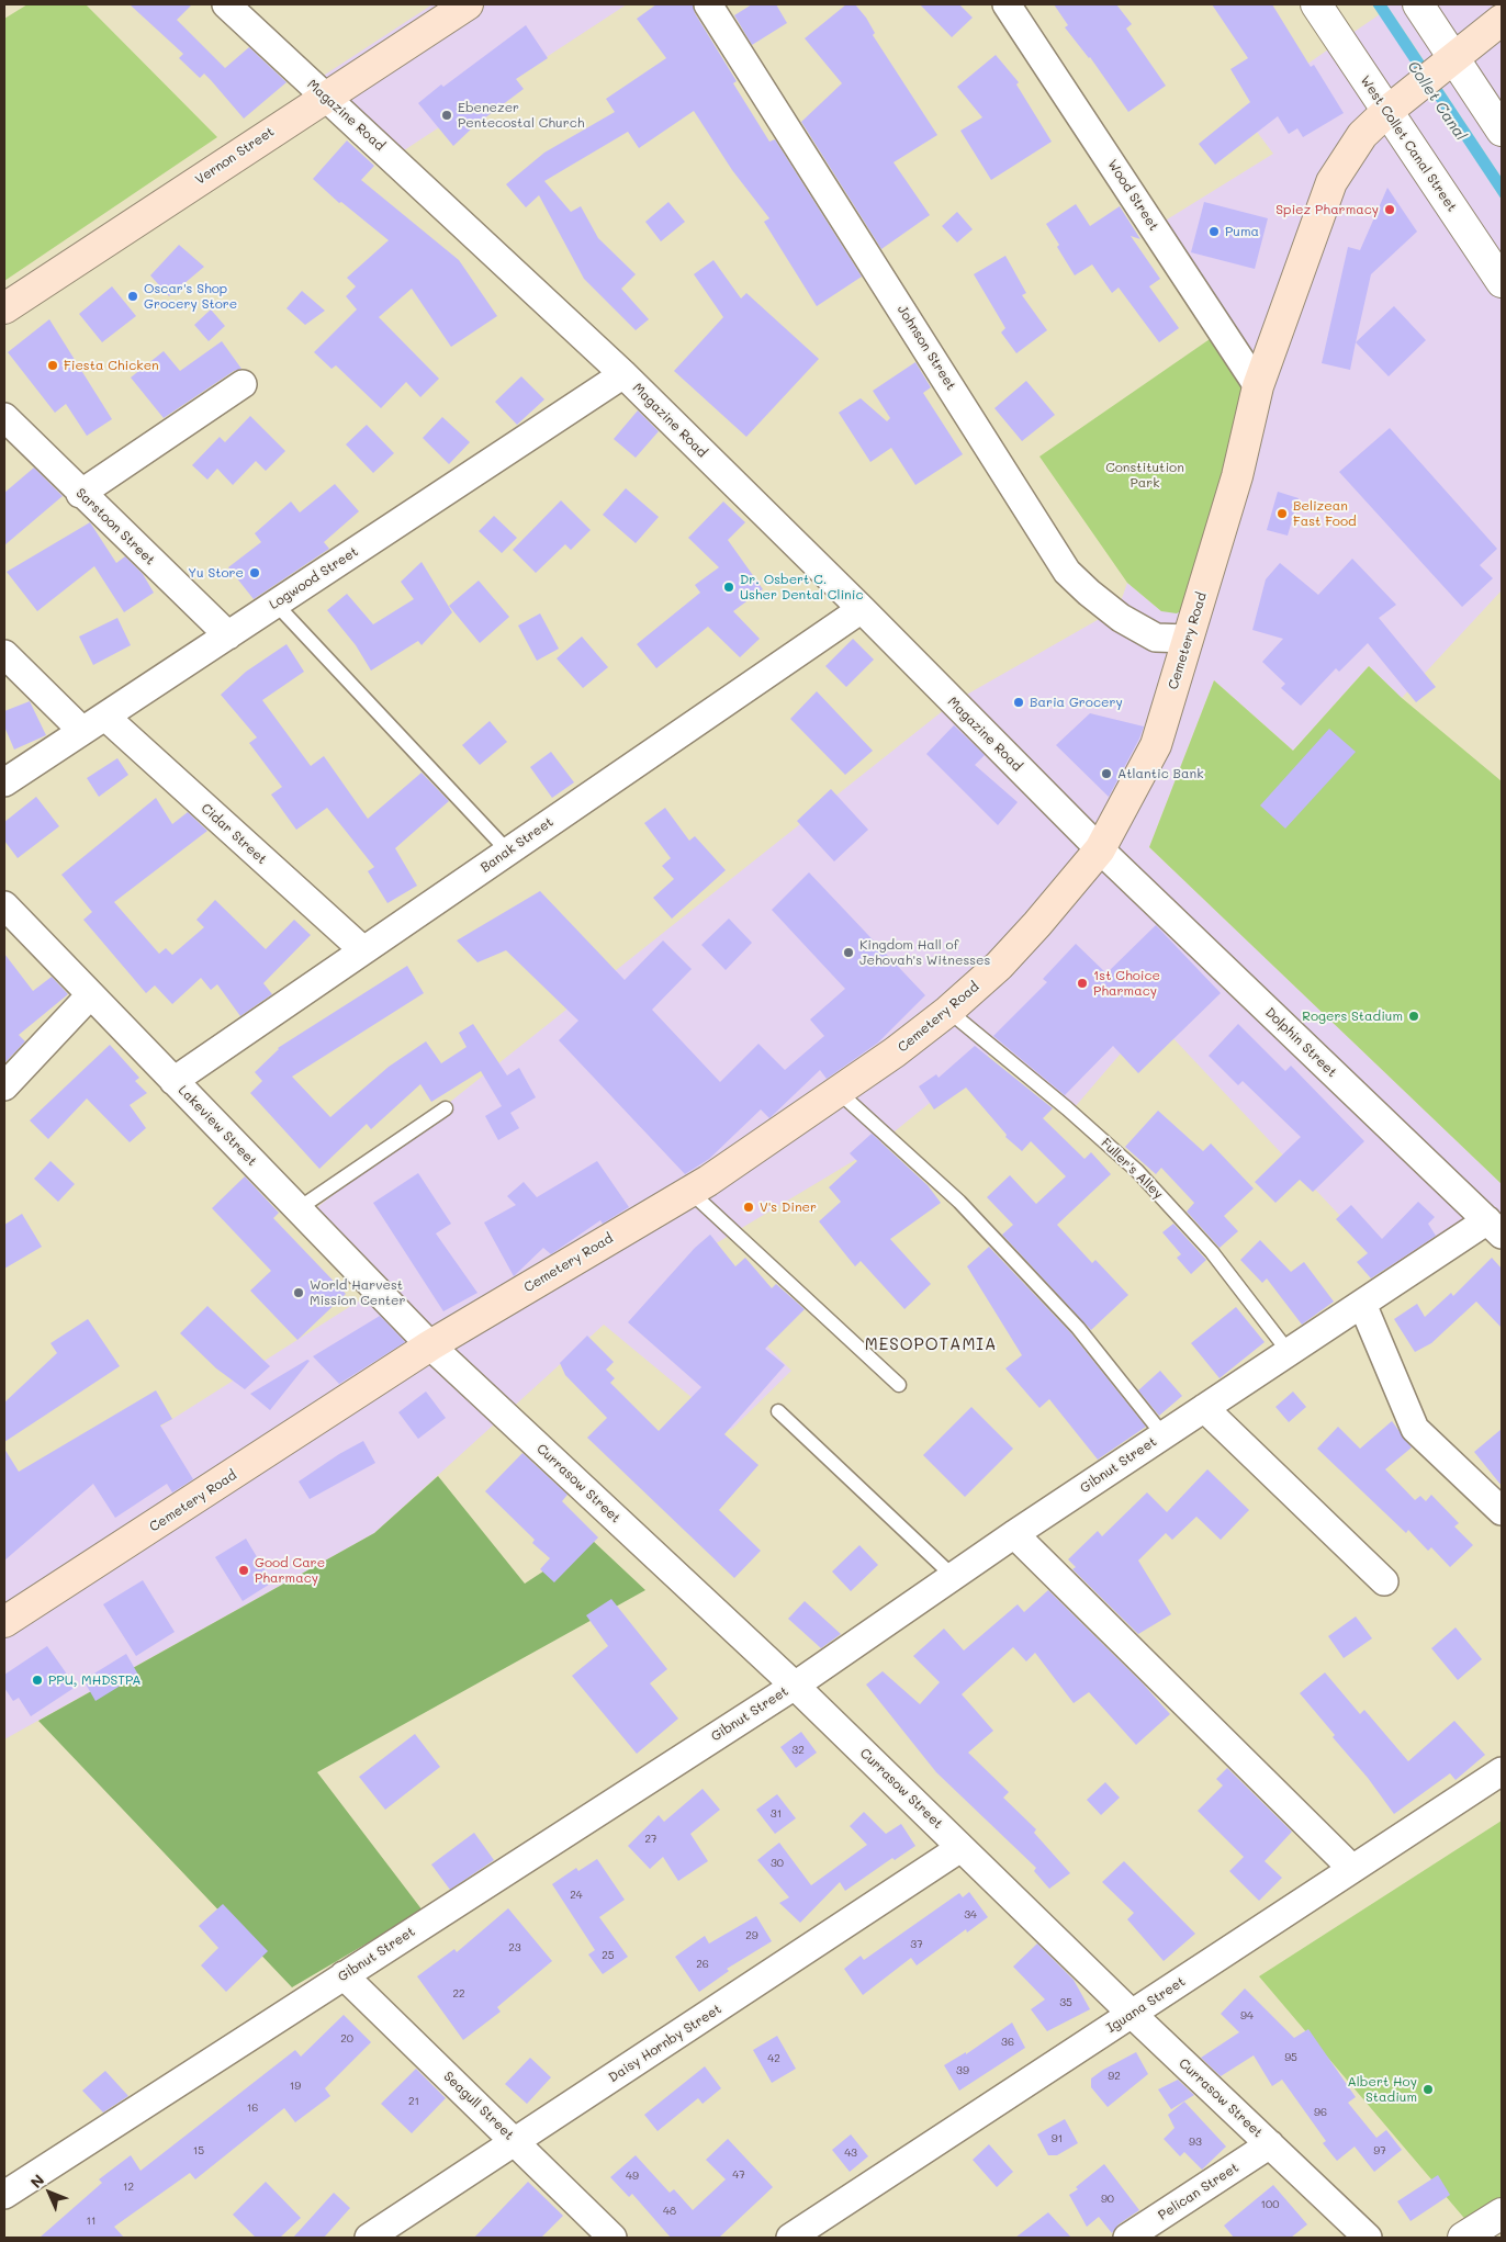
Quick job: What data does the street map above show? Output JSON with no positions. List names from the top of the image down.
{
  "streets": {
    "main road": ["Vernon Street", "Cemetery Road"],
    "street": [
      "Magazine Road",
      "West Collet Canal Street",
      "Wood Street",
      "Johnson Street",
      "Sarstoon Street",
      "Logwood Street",
      "Cidar Street",
      "Banak Street",
      "Dolphin Street",
      "Lakeview Street",
      "Gibnut Street",
      "Currasow Street",
      "Iguana Street",
      "Daisy Hornby Street",
      "Seagull Street",
      "Pelican Street"
    ],
    "lane": ["Fuller's Alley"]
  },
  "crossings": [
    ["Magazine Road", "Vernon Street"],
    ["Magazine Road", "Logwood Street"],
    ["Magazine Road", "Cemetery Road"],
    ["Magazine Road", "Banak Street"],
    ["Magazine Road", "Dolphin Street"],
    ["West Collet Canal Street", "Cemetery Road"],
    ["Wood Street", "Cemetery Road"],
    ["Johnson Street", "Cemetery Road"],
    ["Sarstoon Street", "Logwood Street"],
    ["Logwood Street", "Cidar Street"],
    ["Cemetery Road", "Dolphin Street"],
    ["Cemetery Road", "Lakeview Street"],
    ["Cemetery Road", "Fuller's Alley"],
    ["Cemetery Road", "Currasow Street"],
    ["Cidar Street", "Banak Street"],
    ["Banak Street", "Lakeview Street"],
    ["Dolphin Street", "Gibnut Street"],
    ["Lakeview Street", "Currasow Street"],
    ["Fuller's Alley", "Gibnut Street"],
    ["Gibnut Street", "Currasow Street"],
    ["Gibnut Street", "Seagull Street"],
    ["Currasow Street", "Iguana Street"],
    ["Currasow Street", "Daisy Hornby Street"],
    ["Currasow Street", "Pelican Street"],
    ["Daisy Hornby Street", "Seagull Street"]
  ],
  "districts": ["MESOPOTAMIA"],
  "water": ["Collet Canal"],
  "parks": ["Constitution Park"],
  "places": [
    "Ebenezer Pentecostal Church",
    "Spiez Pharmacy",
    "Puma",
    "Oscar's Shop Grocery Store",
    "Fiesta Chicken",
    "Belizean Fast Food",
    "Yu Store",
    "Dr. Osbert C. Usher Dental Clinic",
    "Baria Grocery",
    "Atlantic Bank",
    "Kingdom Hall of Jehovah's Witnesses",
    "1st Choice Pharmacy",
    "Rogers Stadium",
    "V's Diner",
    "World Harvest Mission Center",
    "Good Care Pharmacy",
    "PPU, MHDSTPA",
    "Albert Hoy Stadium"
  ],
  "house_numbers": [
    "32",
    "31",
    "27",
    "30",
    "24",
    "34",
    "29",
    "37",
    "23",
    "25",
    "26",
    "22",
    "35",
    "94",
    "20",
    "36",
    "95",
    "42",
    "39",
    "92",
    "19",
    "21",
    "16",
    "96",
    "91",
    "93",
    "15",
    "97",
    "43",
    "47",
    "49",
    "12",
    "90",
    "100",
    "48",
    "11"
  ],
  "north": "top left"
}
